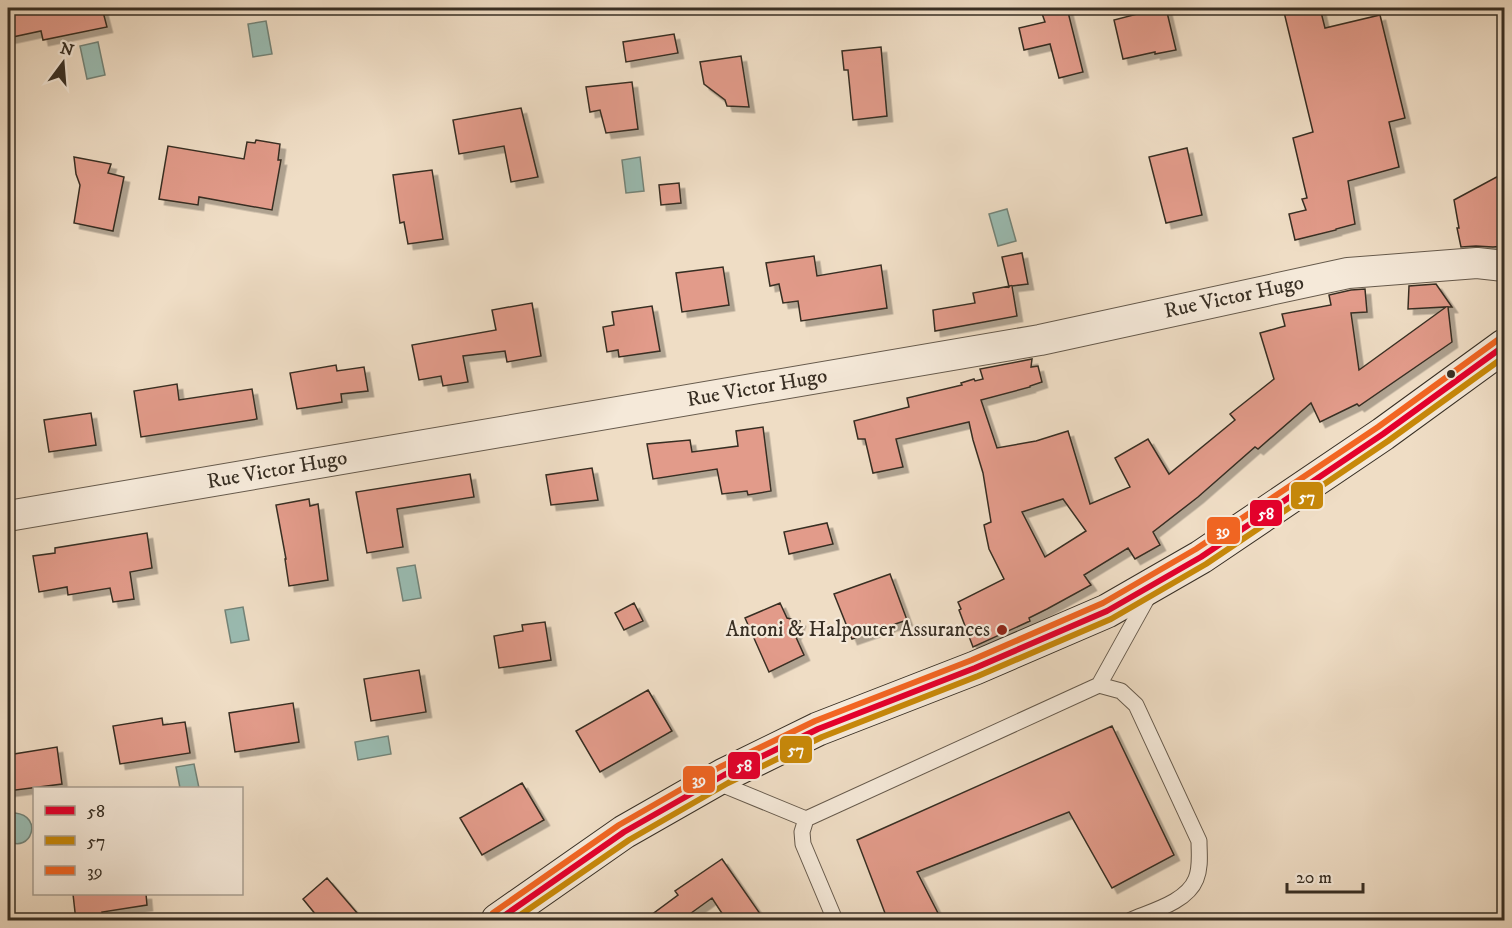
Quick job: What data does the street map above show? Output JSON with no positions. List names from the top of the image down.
{
  "streets": {
    "street": ["Rue Victor Hugo"]
  },
  "places": ["Antoni & Halpouter Assurances"],
  "lines": ["transit line 39", "transit line 58", "transit line 57"],
  "legend": ["58", "57", "39"],
  "scale_bar": "20 m",
  "north": "top"
}
